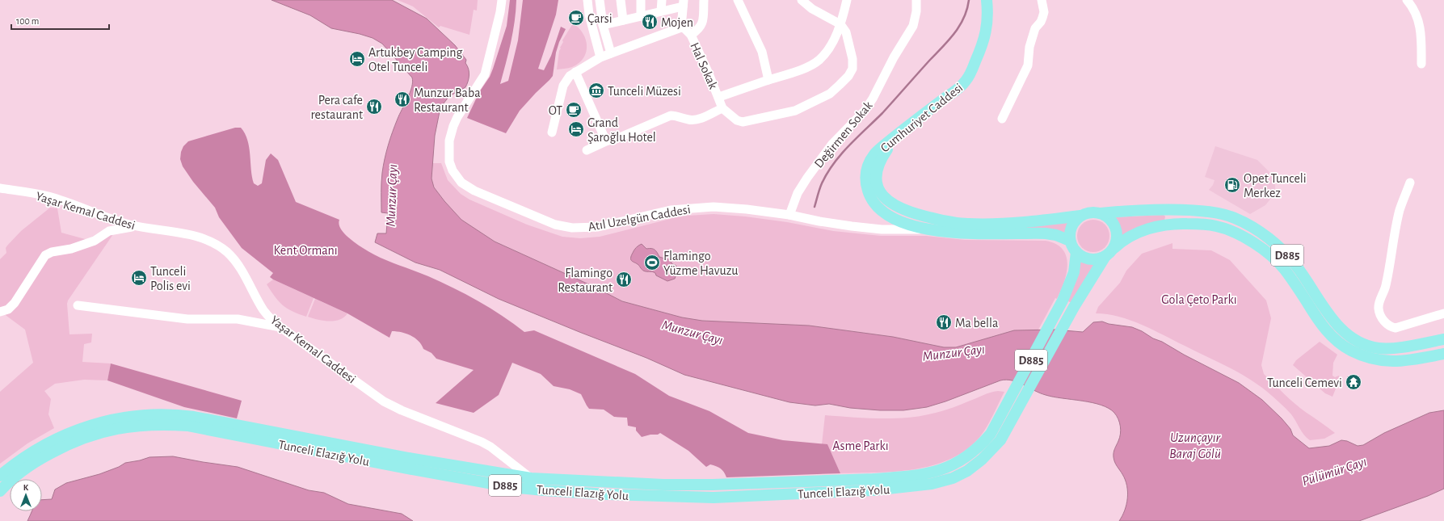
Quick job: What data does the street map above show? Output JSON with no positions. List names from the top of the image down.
{
  "streets": {
    "main road": ["Cumhuriyet Caddesi", "D885", "Tunceli Elazığ Yolu"],
    "street": [
      "Hal Sokak",
      "Değirmen Sokak",
      "Yaşar Kemal Caddesi",
      "Atıl Uzelgün Caddesi"
    ]
  },
  "crossings": [
    ["Cumhuriyet Caddesi", "Atıl Uzelgün Caddesi"],
    ["Cumhuriyet Caddesi", "D885"],
    ["Değirmen Sokak", "Atıl Uzelgün Caddesi"],
    ["Yaşar Kemal Caddesi", "Tunceli Elazığ Yolu"],
    ["D885", "Tunceli Elazığ Yolu"]
  ],
  "water": ["Munzur Çayı", "Uzunçayır Baraj Gölü", "Pülümür Çayı"],
  "parks": ["Kent Ormanı", "Gola Çeto Parkı", "Asme Parkı"],
  "places": {
    "cafe": ["Çarsi", "OT"],
    "restaurant": [
      "Mojen",
      "Munzur Baba Restaurant",
      "Pera cafe restaurant",
      "Flamingo Restaurant",
      "Ma bella"
    ],
    "hotel": ["Artukbey Camping Otel Tunceli", "Grand Şaroğlu Hotel", "Tunceli Polis evi"],
    "museum": ["Tunceli Müzesi"],
    "fuel station": ["Opet Tunceli Merkez"],
    "sports": ["Flamingo Yüzme Havuzu"],
    "temple": ["Tunceli Cemevi"]
  },
  "scale_bar": "100 m",
  "north": "top"
}
